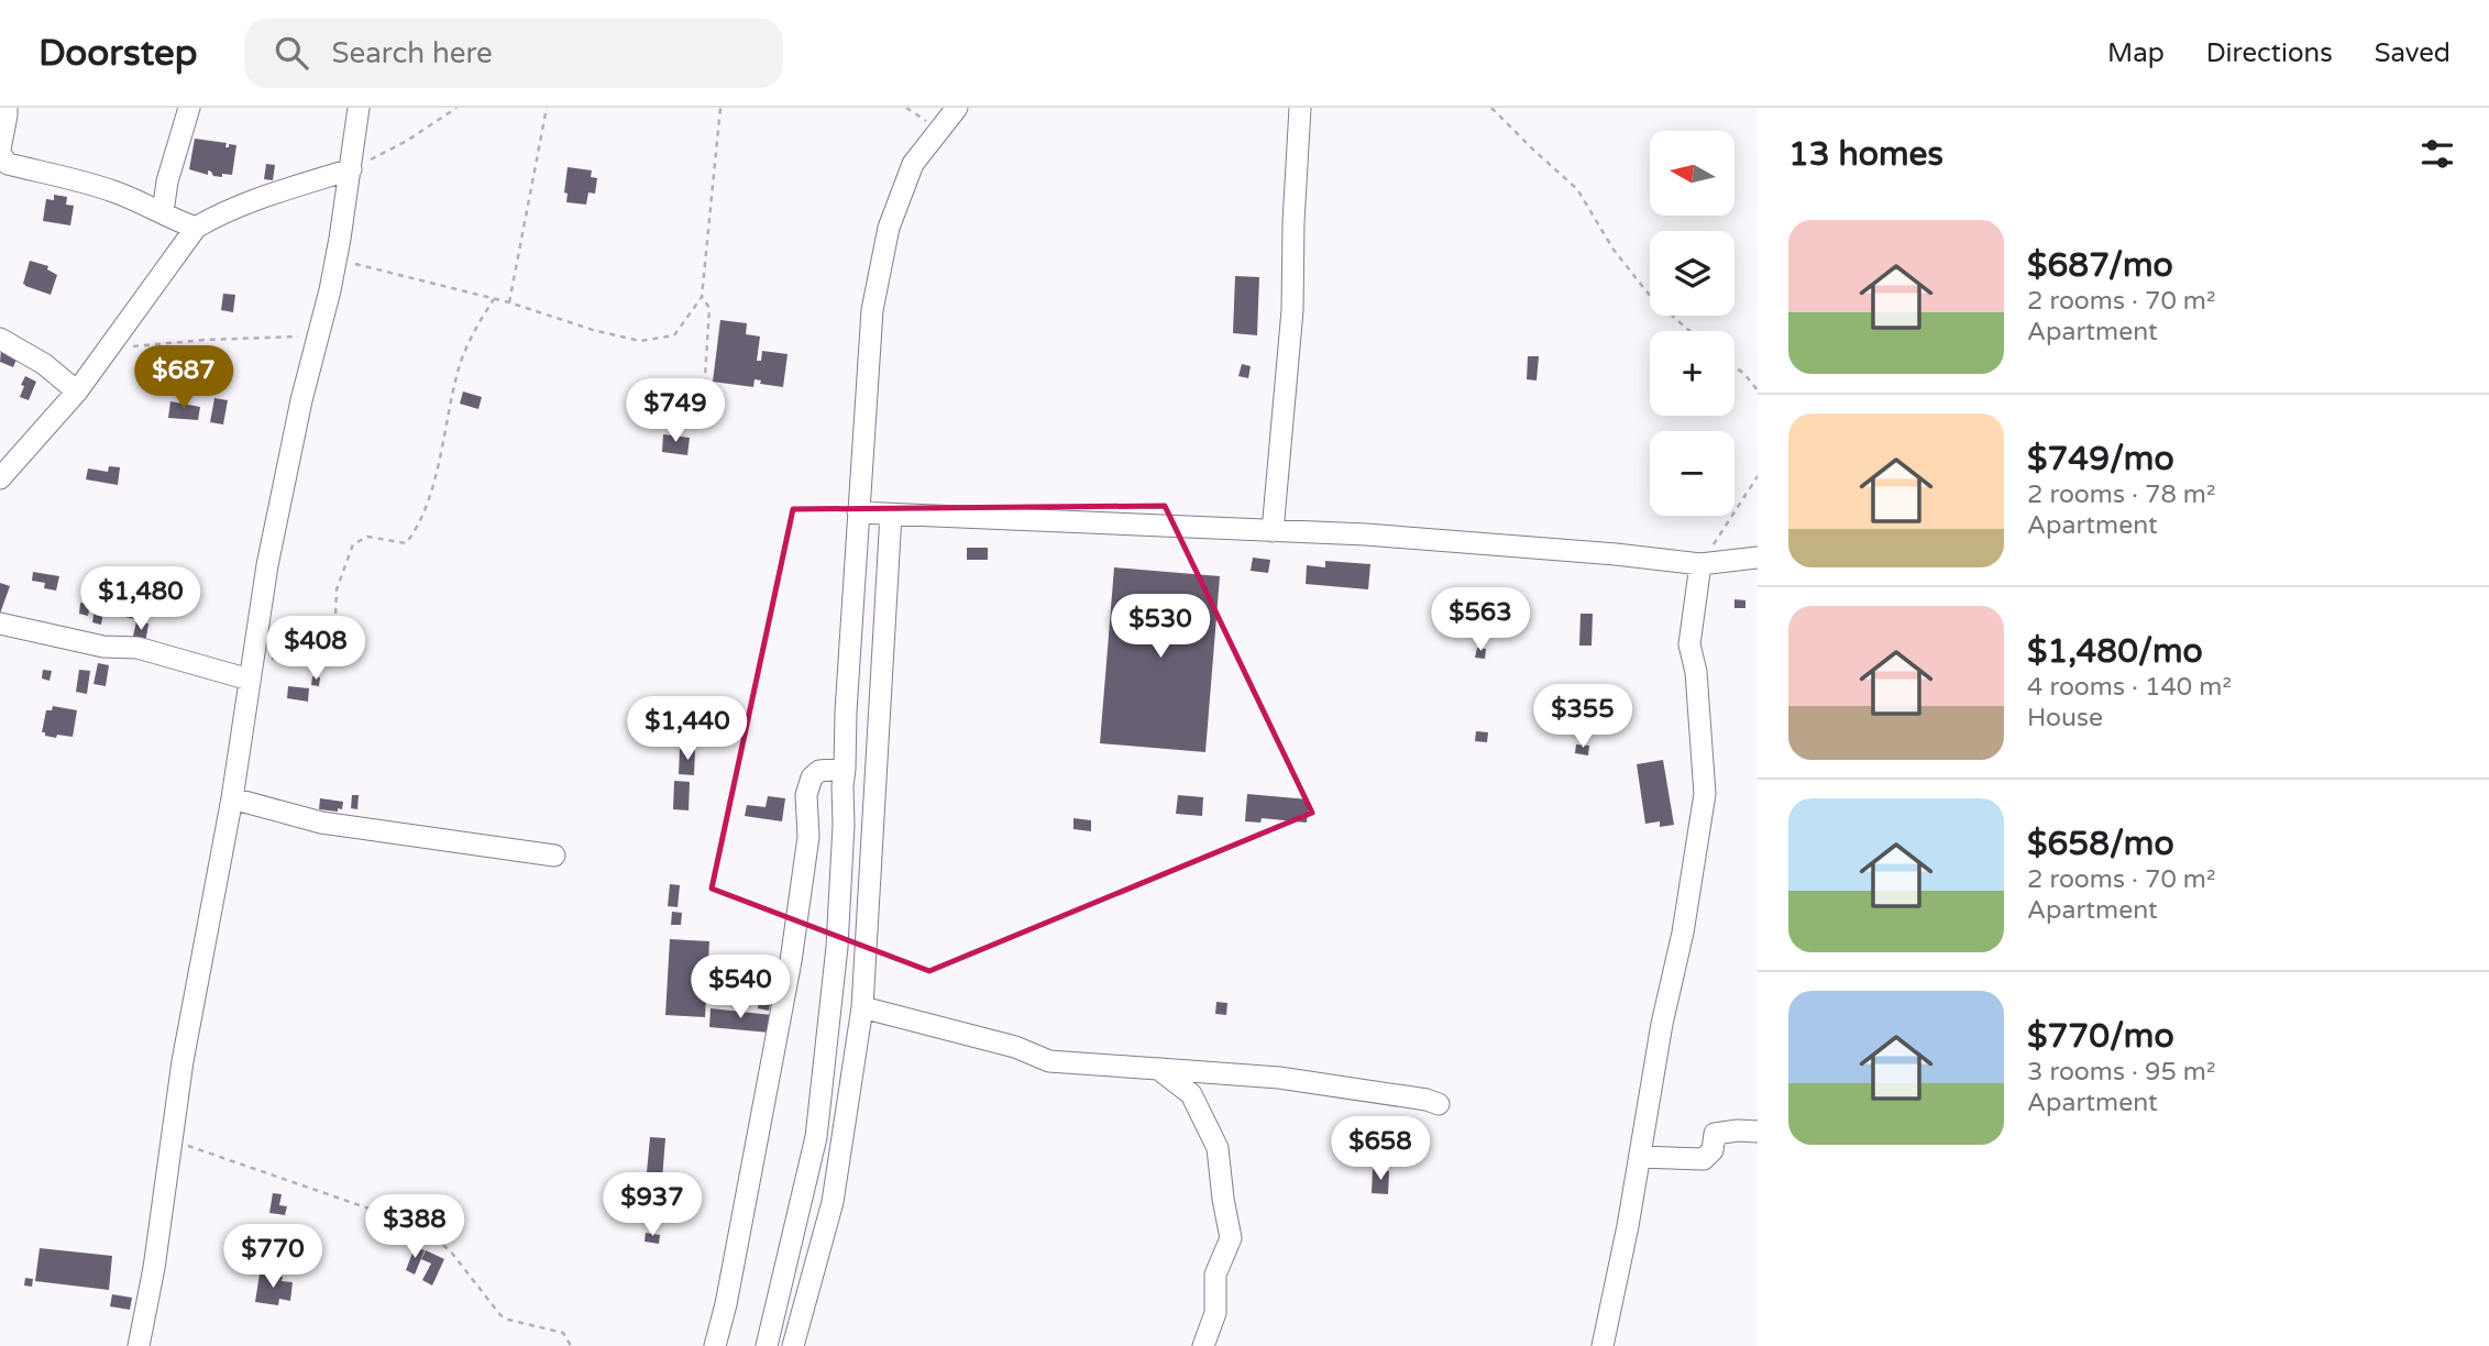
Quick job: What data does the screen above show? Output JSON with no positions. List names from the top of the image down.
{
  "north": "left",
  "page": {
    "header": "Doorstep",
    "search": "Search here",
    "nav": ["Map", "Directions", "Saved"],
    "heading": "13 homes",
    "map_buttons": ["+", "−"],
    "list": [
      {
        "name": "$687/mo",
        "note": "2 rooms · 70 m² · Apartment"
      },
      {
        "name": "$749/mo",
        "note": "2 rooms · 78 m² · Apartment"
      },
      {
        "name": "$1,480/mo",
        "note": "4 rooms · 140 m² · House"
      },
      {
        "name": "$658/mo",
        "note": "2 rooms · 70 m² · Apartment"
      },
      {
        "name": "$770/mo",
        "note": "3 rooms · 95 m² · Apartment"
      }
    ],
    "price": [
      "$687",
      "$749",
      "$1,480",
      "$563",
      "$530",
      "$408",
      "$355",
      "$1,440",
      "$540",
      "$658",
      "$937",
      "$388",
      "$770"
    ]
  }
}
